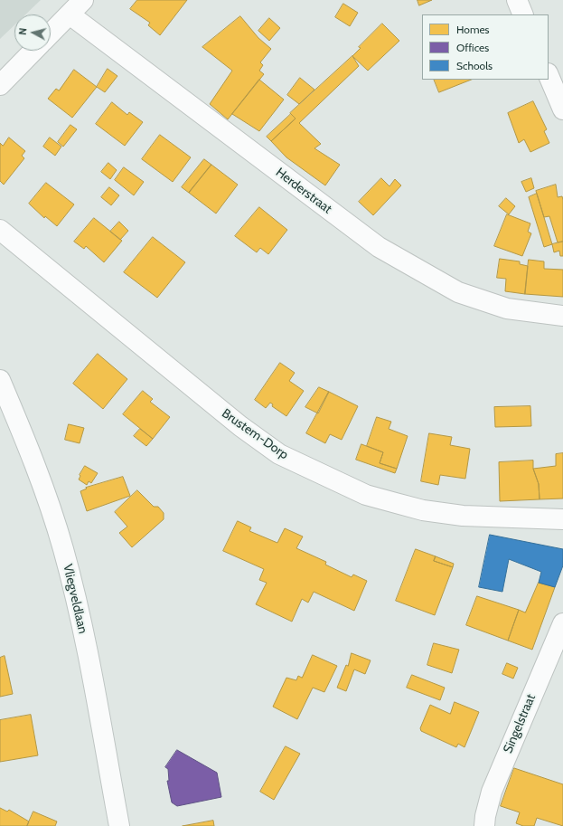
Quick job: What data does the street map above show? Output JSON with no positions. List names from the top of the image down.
{
  "streets": {
    "street": [
      "Herderstraat",
      "Brustem-Dorp",
      "Vliegveldlaan",
      "Singelstraat"
    ]
  },
  "legend": ["Homes", "Offices", "Schools"],
  "north": "left"
}
